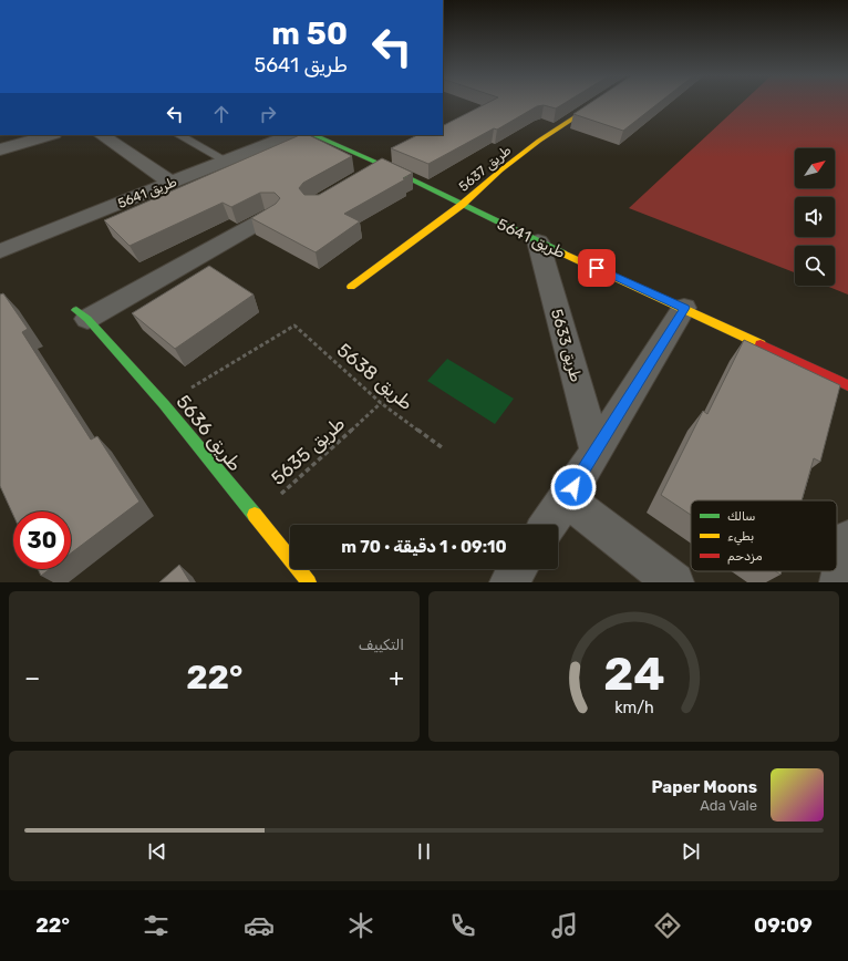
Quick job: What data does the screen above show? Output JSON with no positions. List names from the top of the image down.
{
  "streets": {
    "street": [
      "طريق 5637",
      "طريق 5641",
      "طريق 5633",
      "طريق 5636"
    ],
    "path": ["طريق 5638", "طريق 5635"]
  },
  "crossings": [
    ["طريق 5637", "طريق 5641"],
    ["طريق 5641", "طريق 5633"],
    ["طريق 5638", "طريق 5636"],
    ["طريق 5638", "طريق 5635"],
    ["طريق 5636", "طريق 5635"]
  ],
  "legend": ["سالك", "بطيء", "مزدحم"],
  "north": "top right",
  "page": {
    "turn": ["50 m", "طريق 5641"],
    "limit": "30",
    "trip": "09:10 · 1 دقيقة · 70 m",
    "tile": "التكييف",
    "heat": ["−", "22°", "+"],
    "song": ["Paper Moons", "Ada Vale"],
    "tabs": ["09:09", "22°"],
    "gauge": ["24", "km/h"]
  }
}
